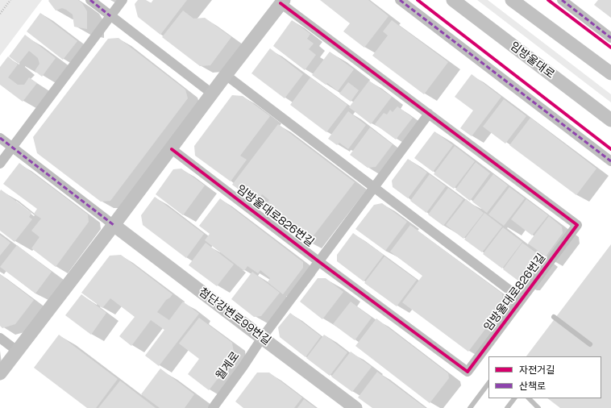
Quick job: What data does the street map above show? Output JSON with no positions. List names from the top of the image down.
{
  "streets": {
    "street": [
      "임방울대로",
      "임방울대로826번길",
      "첨단강변로99번길",
      "월계로"
    ]
  },
  "crossings": [
    ["임방울대로826번길", "첨단강변로99번길"],
    ["임방울대로826번길", "월계로"],
    ["첨단강변로99번길", "월계로"]
  ],
  "legend": ["자전거길", "산책로"]
}
